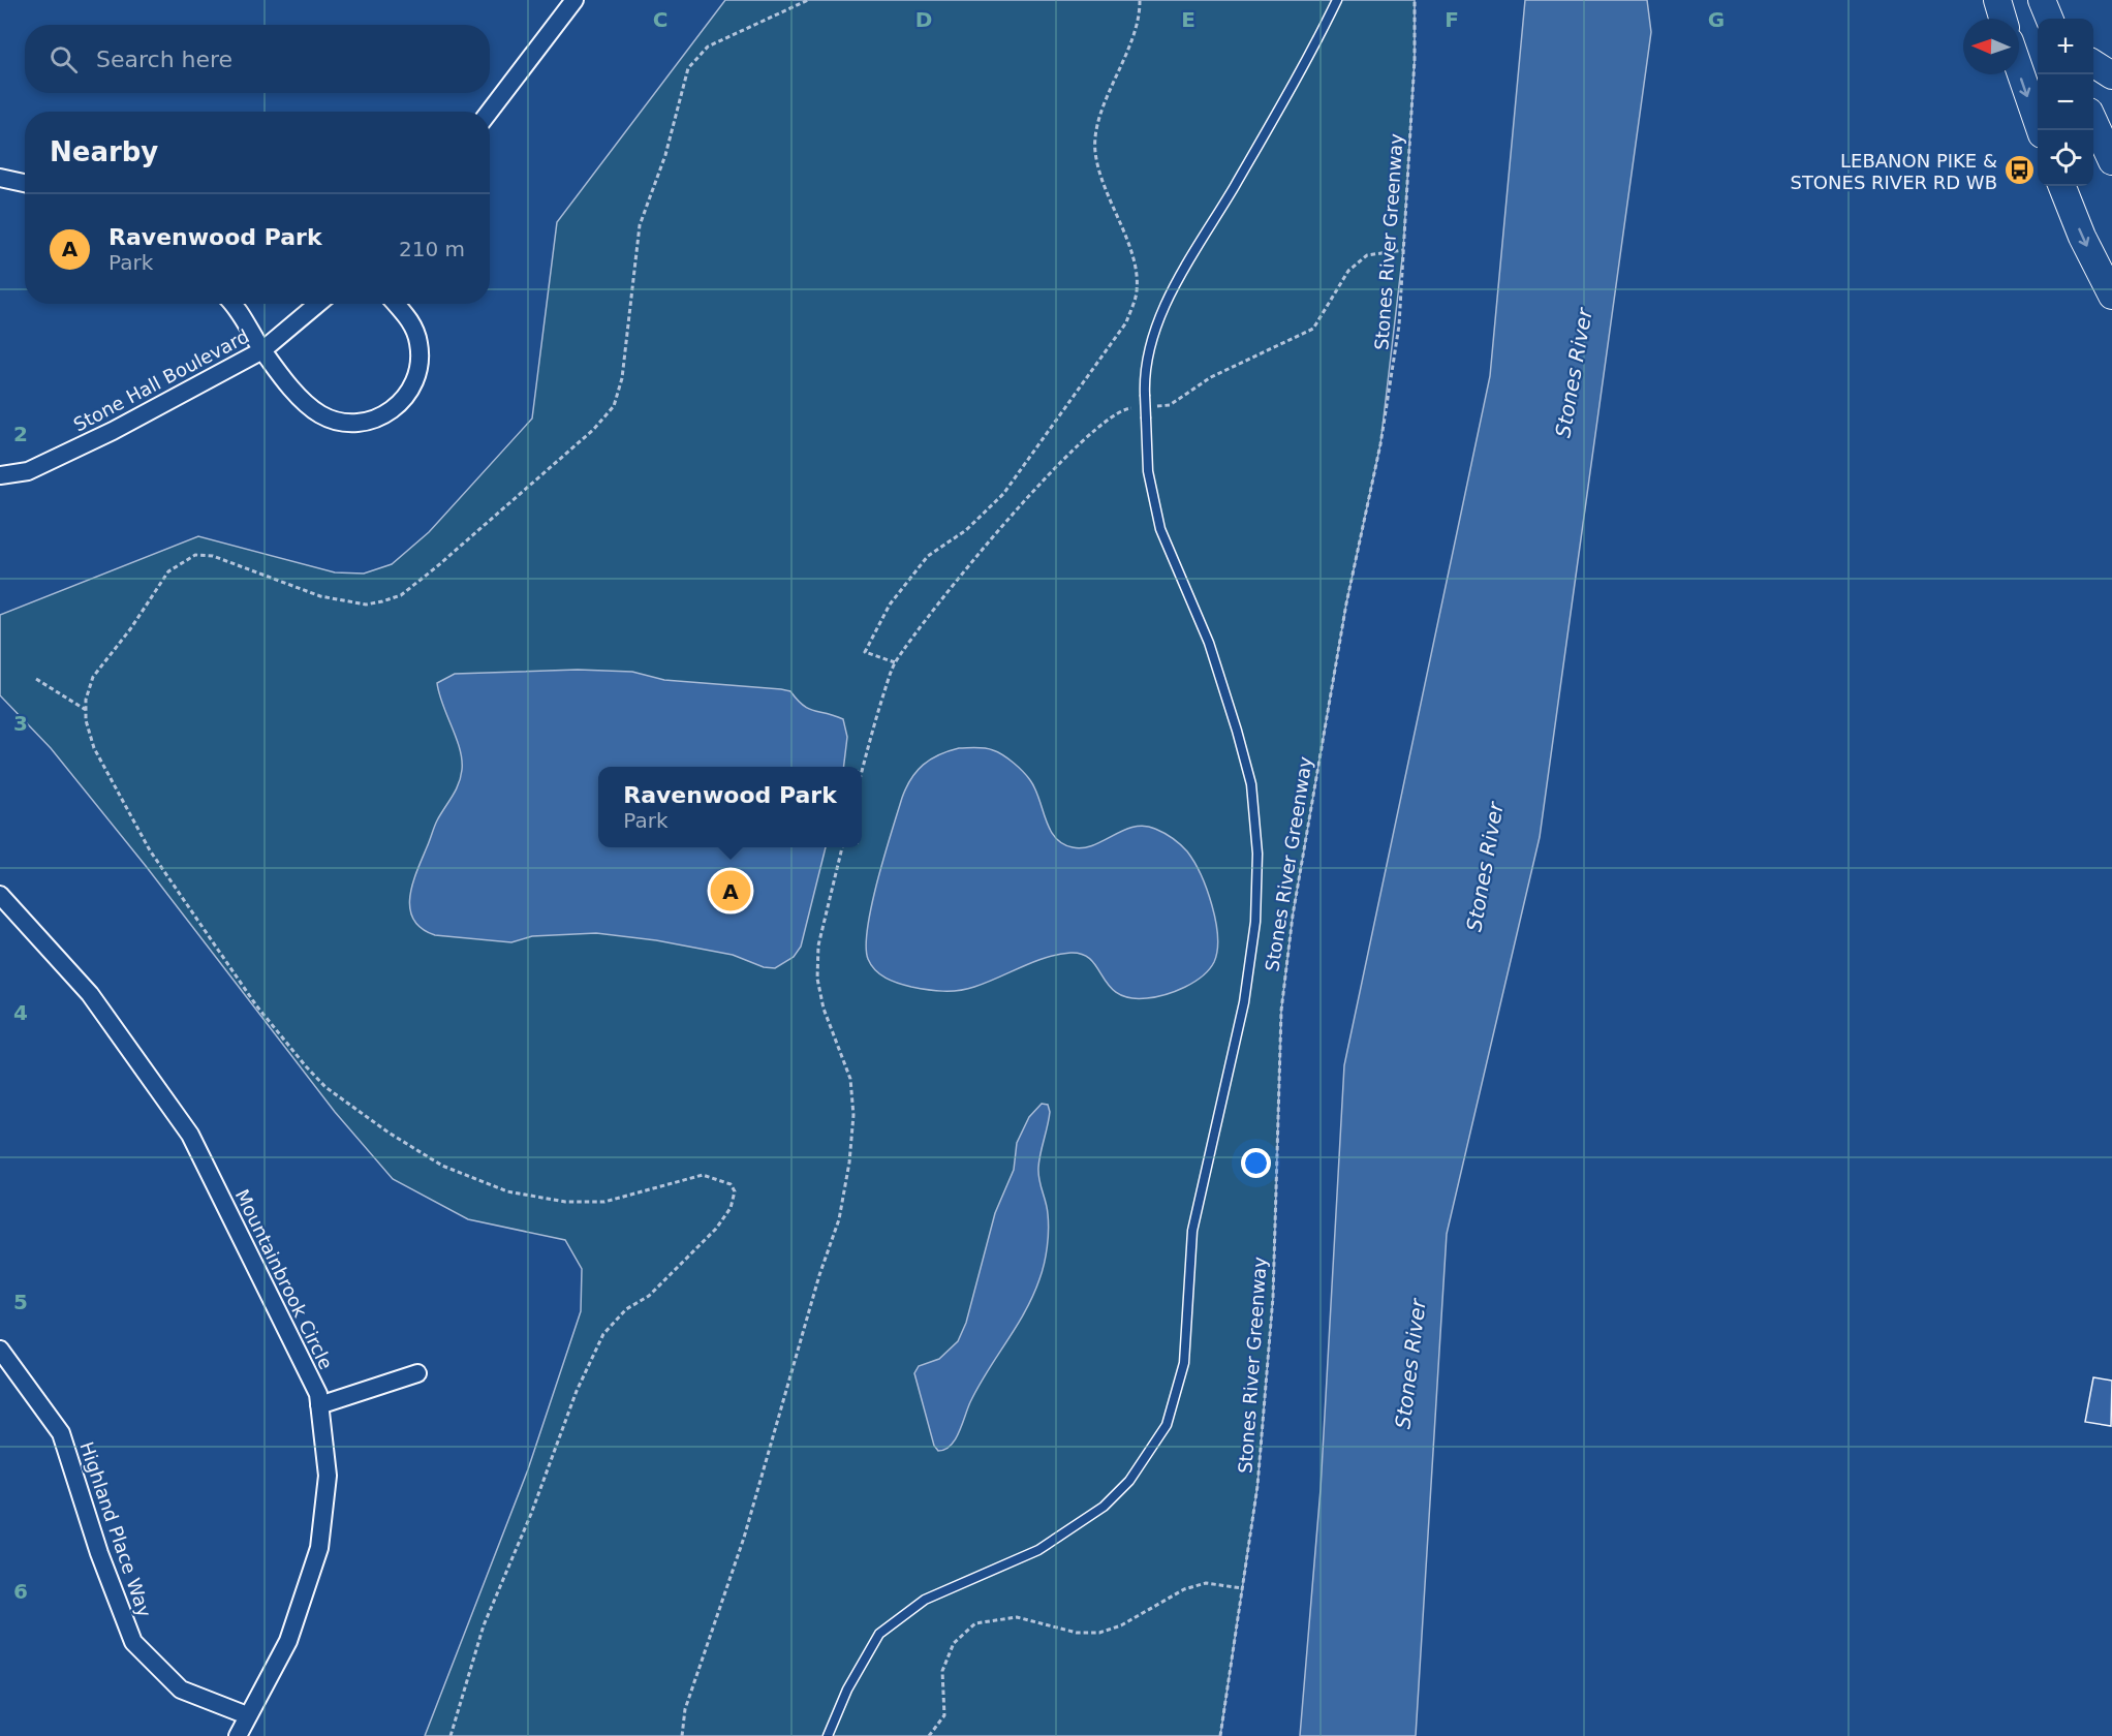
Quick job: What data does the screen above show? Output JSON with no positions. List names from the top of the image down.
{
  "streets": {
    "street": ["Stone Hall Boulevard", "Mountainbrook Circle", "Highland Place Way"],
    "path": ["Stones River Greenway"]
  },
  "crossings": [
    ["Mountainbrook Circle", "Highland Place Way"]
  ],
  "water": ["Stones River"],
  "places": {
    "bus stop": ["LEBANON PIKE & STONES RIVER RD WB"]
  },
  "north": "left",
  "page": {
    "map_buttons": ["+", "−"],
    "search": "Search here",
    "heading": "Nearby",
    "list": [
      {
        "mark": "A",
        "name": "Ravenwood Park",
        "note": "Park",
        "value": "210 m"
      }
    ],
    "popup": ["Ravenwood Park", "Park"],
    "pins": "A"
  },
  "grid": {
    "columns": [
      "C",
      "D",
      "E",
      "F",
      "G"
    ],
    "rows": [
      "2",
      "3",
      "4",
      "5",
      "6"
    ]
  }
}
